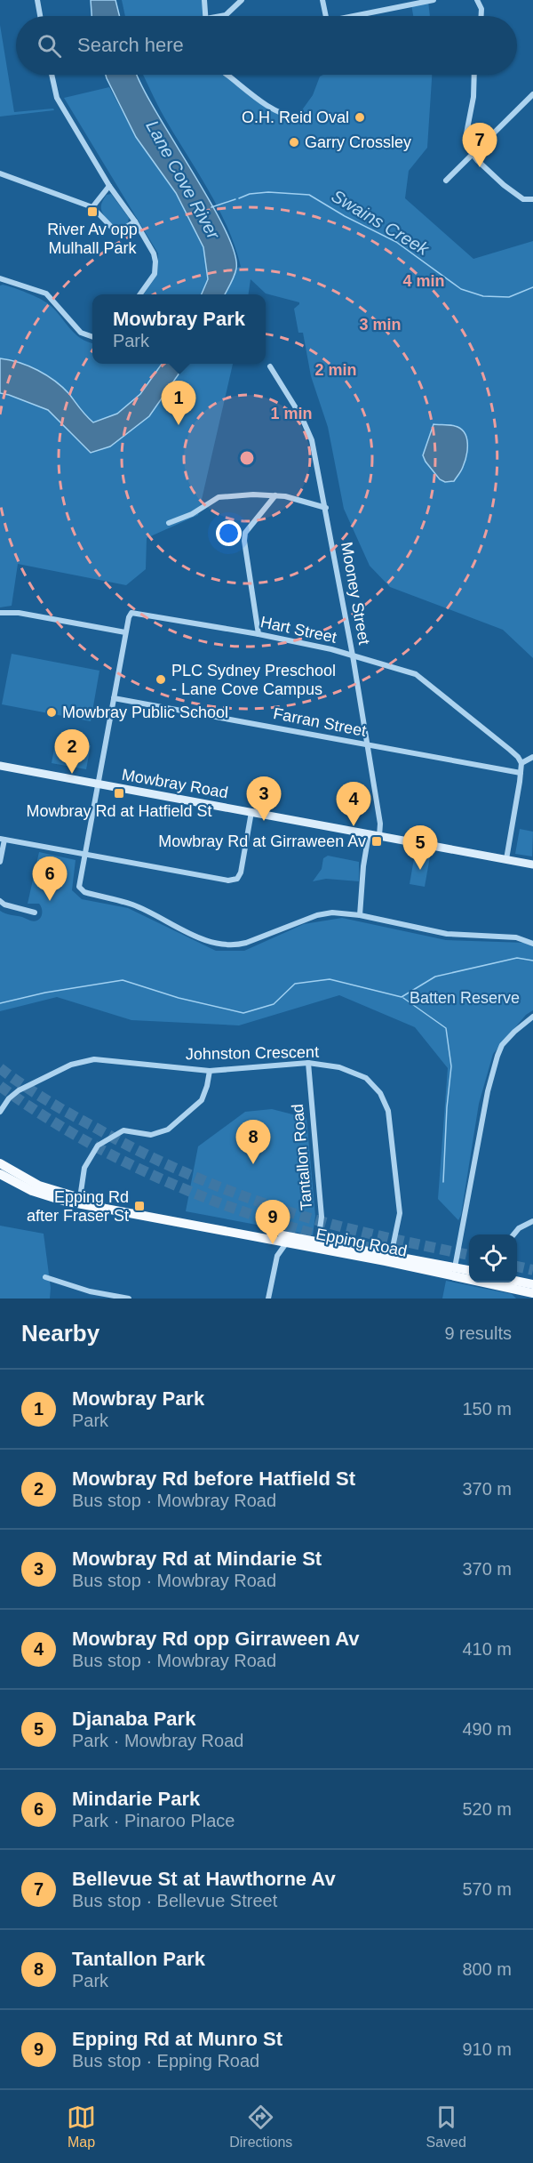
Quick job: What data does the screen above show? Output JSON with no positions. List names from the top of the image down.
{
  "streets": {
    "main road": ["Mowbray Road", "Epping Road"],
    "street": [
      "Mooney Street",
      "Hart Street",
      "Farran Street",
      "Johnston Crescent",
      "Tantallon Road"
    ]
  },
  "crossings": [
    ["Mooney Street", "Hart Street"],
    ["Mooney Street", "Farran Street"],
    ["Mooney Street", "Mowbray Road"],
    ["Johnston Crescent", "Tantallon Road"],
    ["Johnston Crescent", "Epping Road"],
    ["Tantallon Road", "Epping Road"]
  ],
  "water": ["Lane Cove River", "Swains Creek"],
  "parks": ["Batten Reserve"],
  "places": {
    "other": [
      "O.H. Reid Oval",
      "Garry Crossley",
      "PLC Sydney Preschool - Lane Cove Campus",
      "Mowbray Public School"
    ],
    "transit": [
      "River Av opp Mulhall Park",
      "Mowbray Rd at Hatfield St",
      "Mowbray Rd at Girraween Av",
      "Epping Rd after Fraser St"
    ]
  },
  "page": {
    "search": "Search here",
    "pins": [
      "7",
      "1",
      "2",
      "3",
      "4",
      "5",
      "6",
      "8",
      "9"
    ],
    "popup": ["Mowbray Park", "Park"],
    "heading": ["Nearby", "9 results"],
    "list": [
      {
        "mark": "1",
        "name": "Mowbray Park",
        "note": "Park",
        "value": "150 m"
      },
      {
        "mark": "2",
        "name": "Mowbray Rd before Hatfield St",
        "note": "Bus stop · Mowbray Road",
        "value": "370 m"
      },
      {
        "mark": "3",
        "name": "Mowbray Rd at Mindarie St",
        "note": "Bus stop · Mowbray Road",
        "value": "370 m"
      },
      {
        "mark": "4",
        "name": "Mowbray Rd opp Girraween Av",
        "note": "Bus stop · Mowbray Road",
        "value": "410 m"
      },
      {
        "mark": "5",
        "name": "Djanaba Park",
        "note": "Park · Mowbray Road",
        "value": "490 m"
      },
      {
        "mark": "6",
        "name": "Mindarie Park",
        "note": "Park · Pinaroo Place",
        "value": "520 m"
      },
      {
        "mark": "7",
        "name": "Bellevue St at Hawthorne Av",
        "note": "Bus stop · Bellevue Street",
        "value": "570 m"
      },
      {
        "mark": "8",
        "name": "Tantallon Park",
        "note": "Park",
        "value": "800 m"
      },
      {
        "mark": "9",
        "name": "Epping Rd at Munro St",
        "note": "Bus stop · Epping Road",
        "value": "910 m"
      }
    ],
    "nav": ["Map", "Directions", "Saved"]
  },
  "rings": [
    "4 min",
    "3 min",
    "2 min",
    "1 min"
  ]
}
